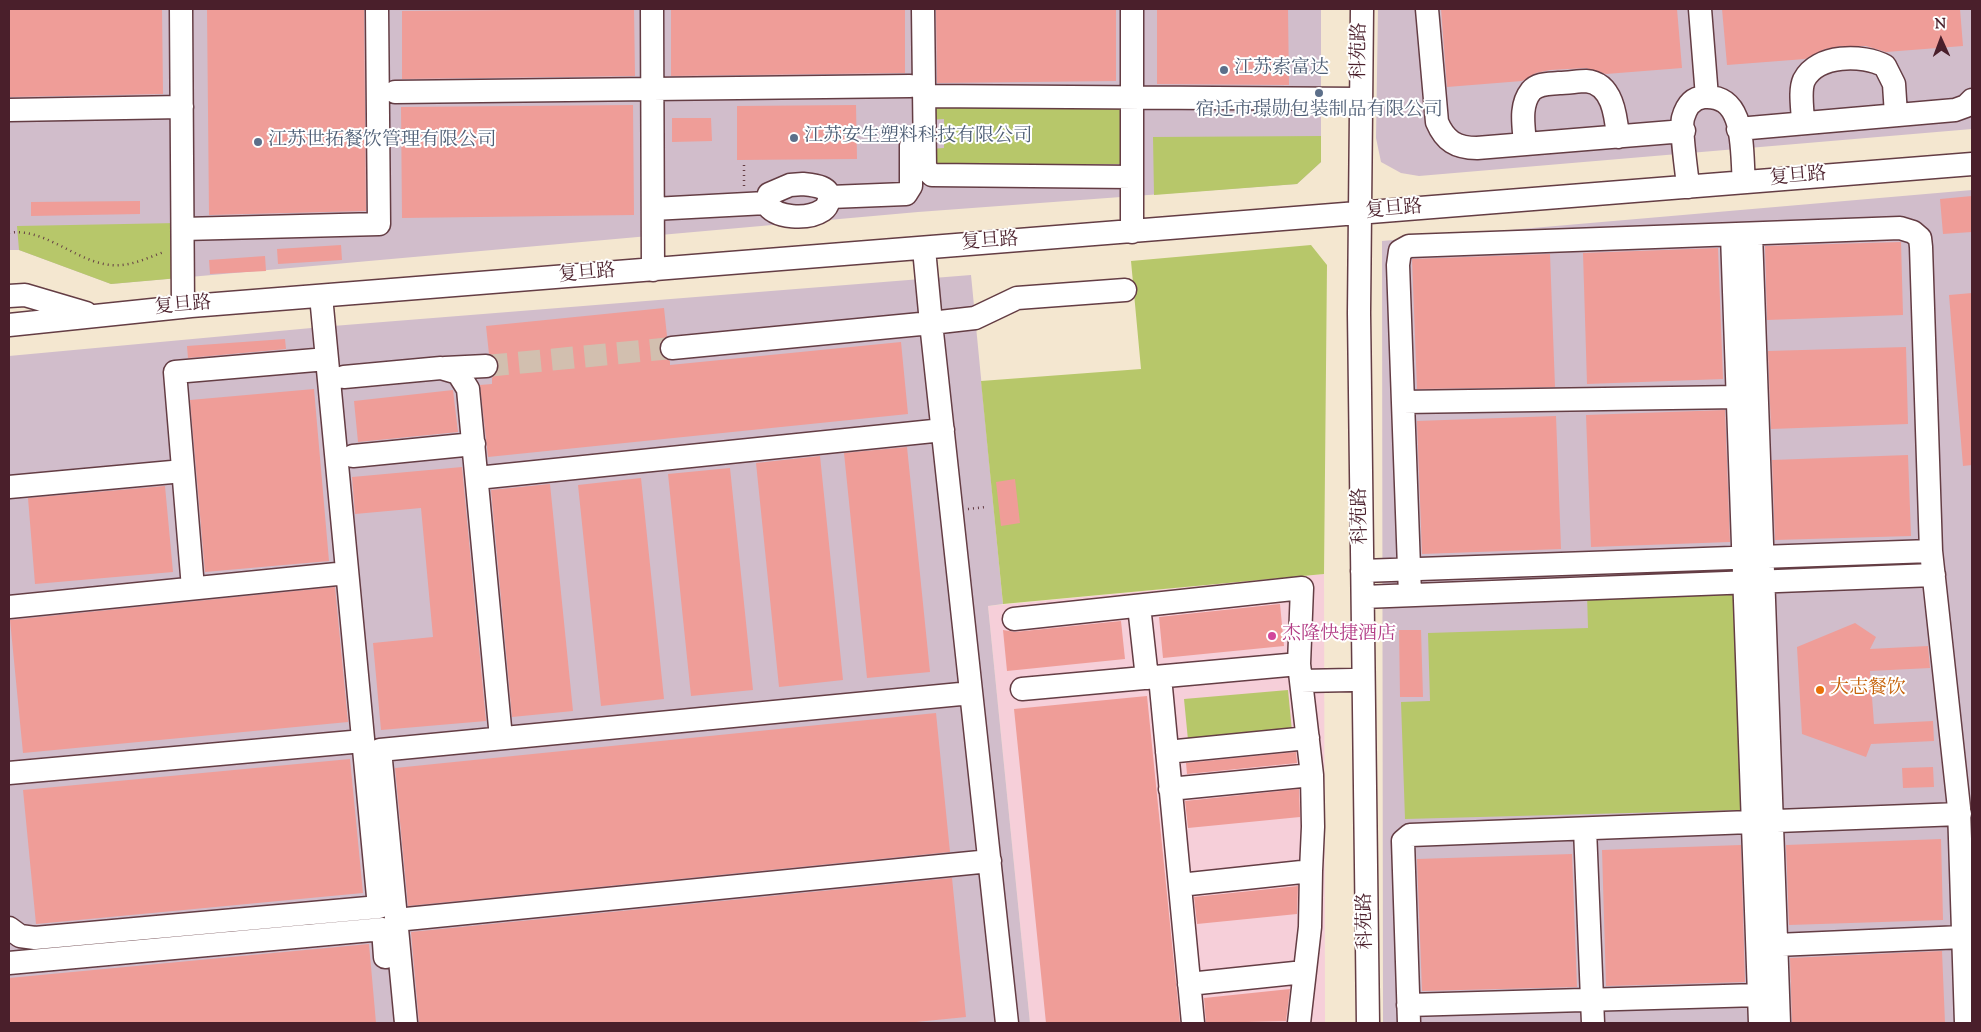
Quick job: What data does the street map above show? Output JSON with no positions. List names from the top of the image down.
{
  "streets": {
    "street": ["科苑路", "复旦路"]
  },
  "crossings": [
    ["科苑路", "复旦路"]
  ],
  "places": [
    "江苏索富达",
    "宿迁市璟勋包装制品有限公司",
    "江苏安生塑料科技有限公司",
    "江苏世拓餐饮管理有限公司",
    "杰隆快捷酒店",
    "大志餐饮"
  ],
  "north": "top"
}
